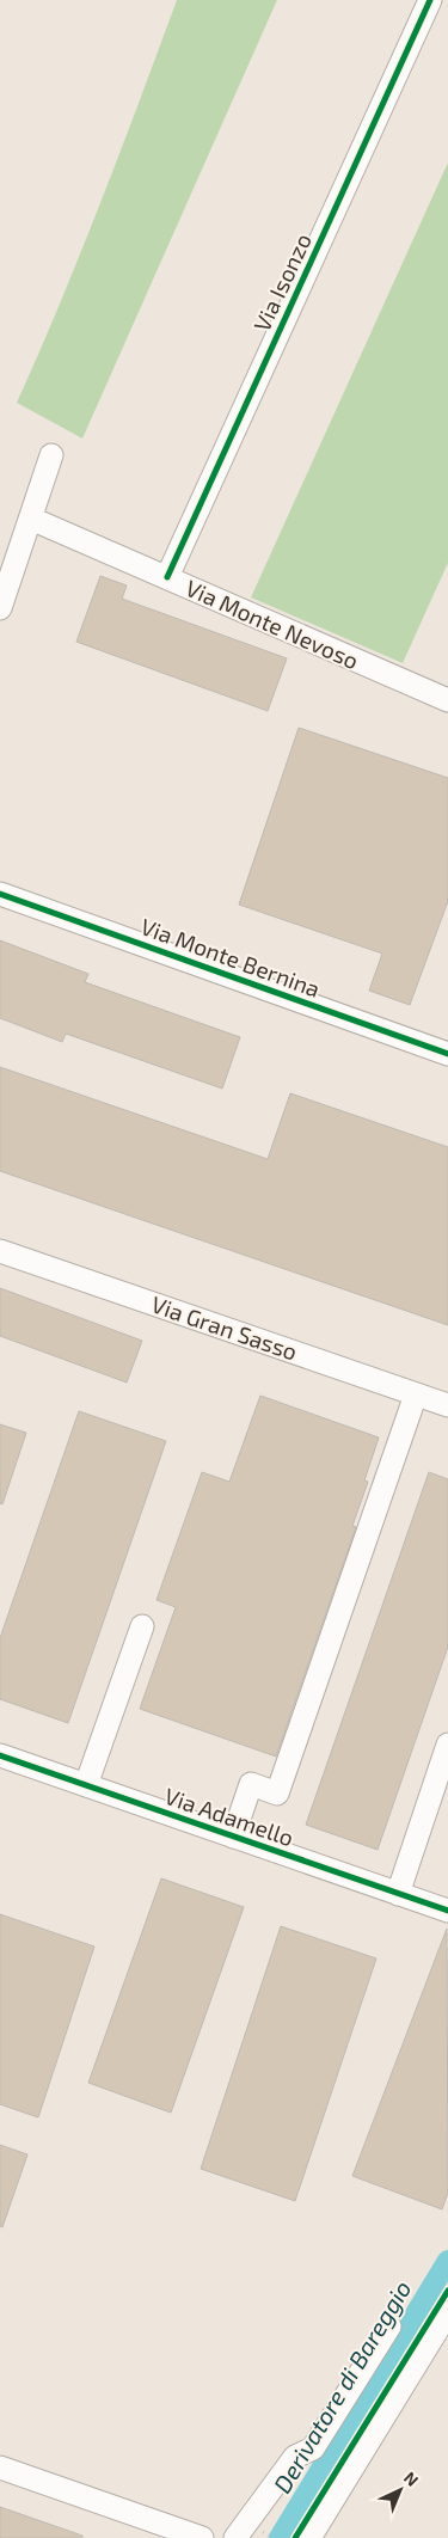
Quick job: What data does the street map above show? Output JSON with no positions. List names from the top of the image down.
{
  "streets": {
    "street": [
      "Via Isonzo",
      "Via Monte Nevoso",
      "Via Monte Bernina",
      "Via Gran Sasso",
      "Via Adamello"
    ]
  },
  "crossings": [
    ["Via Isonzo", "Via Monte Nevoso"]
  ],
  "water": ["Derivatore di Bareggio"],
  "north": "top right"
}
